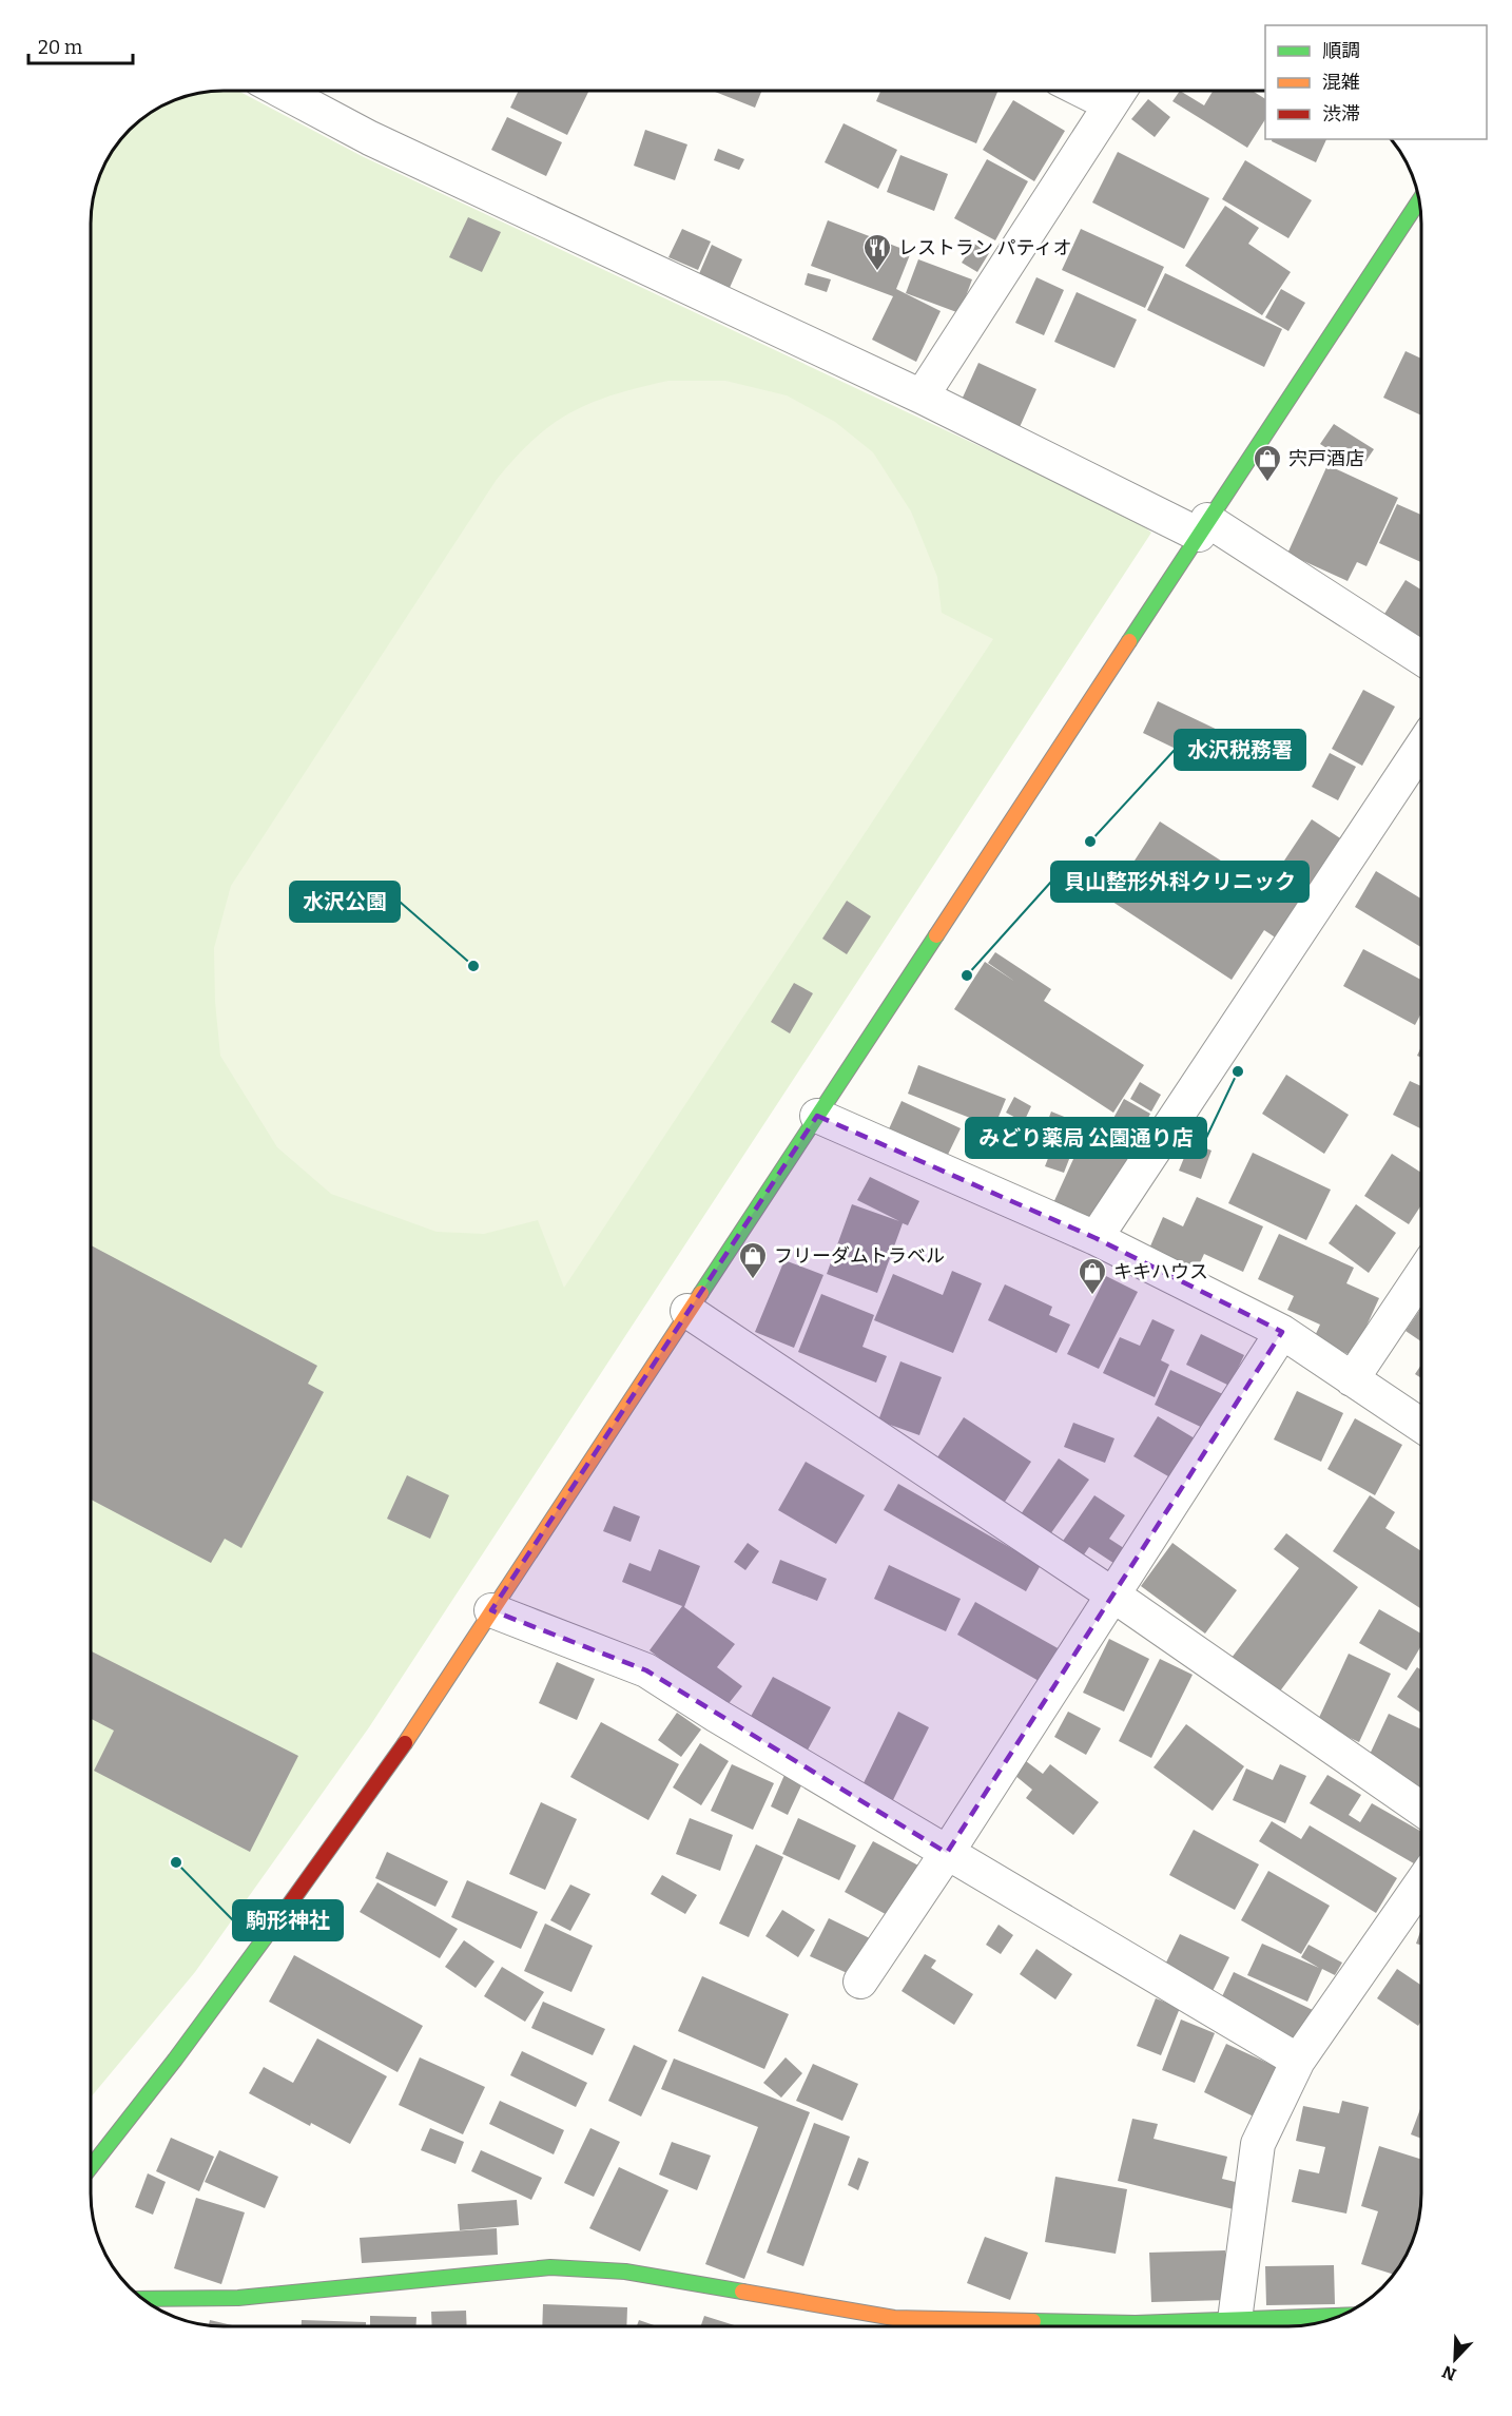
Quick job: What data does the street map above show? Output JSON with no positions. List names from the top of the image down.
{
  "places": {
    "restaurant": ["レストラン パティオ"],
    "shop": ["宍戸酒店", "フリーダムトラベル", "キキハウス"],
    "other": [
      "水沢税務署",
      "水沢公園",
      "貝山整形外科クリニック",
      "みどり薬局 公園通り店",
      "駒形神社"
    ]
  },
  "legend": ["順調", "混雑", "渋滞"],
  "scale_bar": "20 m",
  "north": "bottom left"
}
